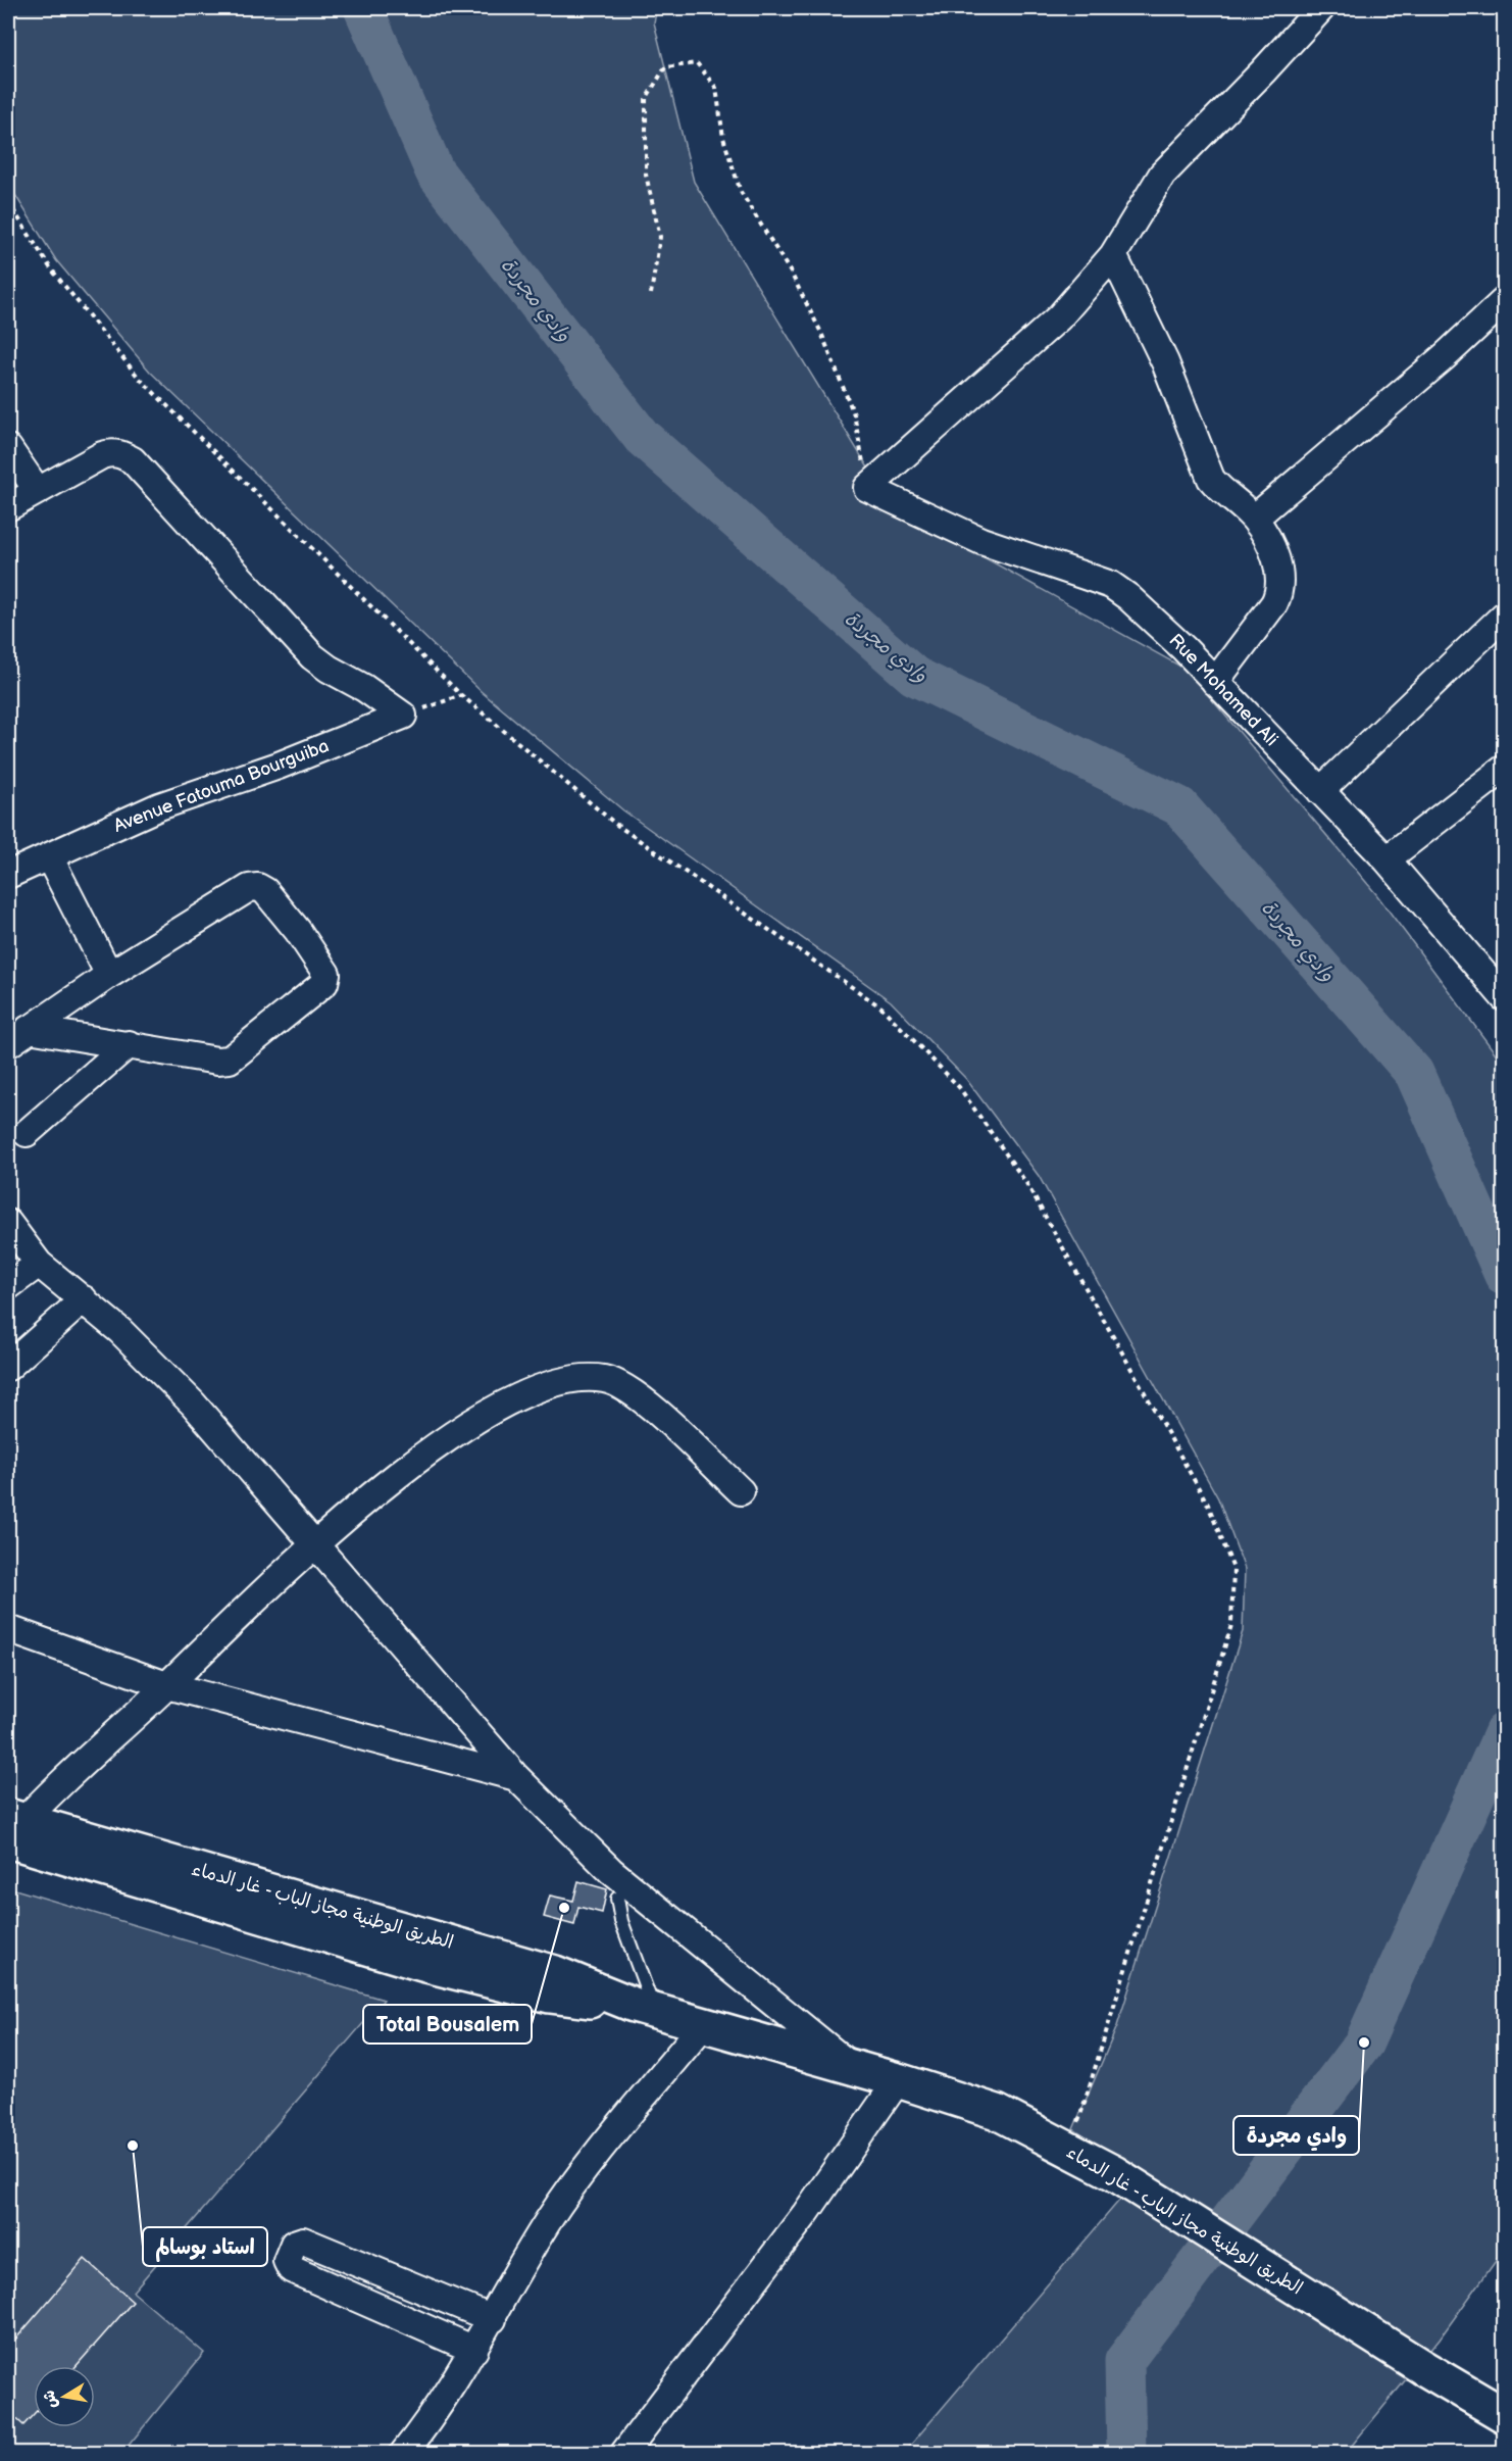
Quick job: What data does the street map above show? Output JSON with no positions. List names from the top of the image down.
{
  "streets": {
    "main road": ["الطريق الوطنية مجاز الباب - غار الدماء"],
    "street": ["Rue Mohamed Ali", "Avenue Fatouma Bourguiba"]
  },
  "water": ["وادي مجردة"],
  "places": ["Total Bousalem", "وادي مجردة", "استاد بوسالم"],
  "north": "left"
}
